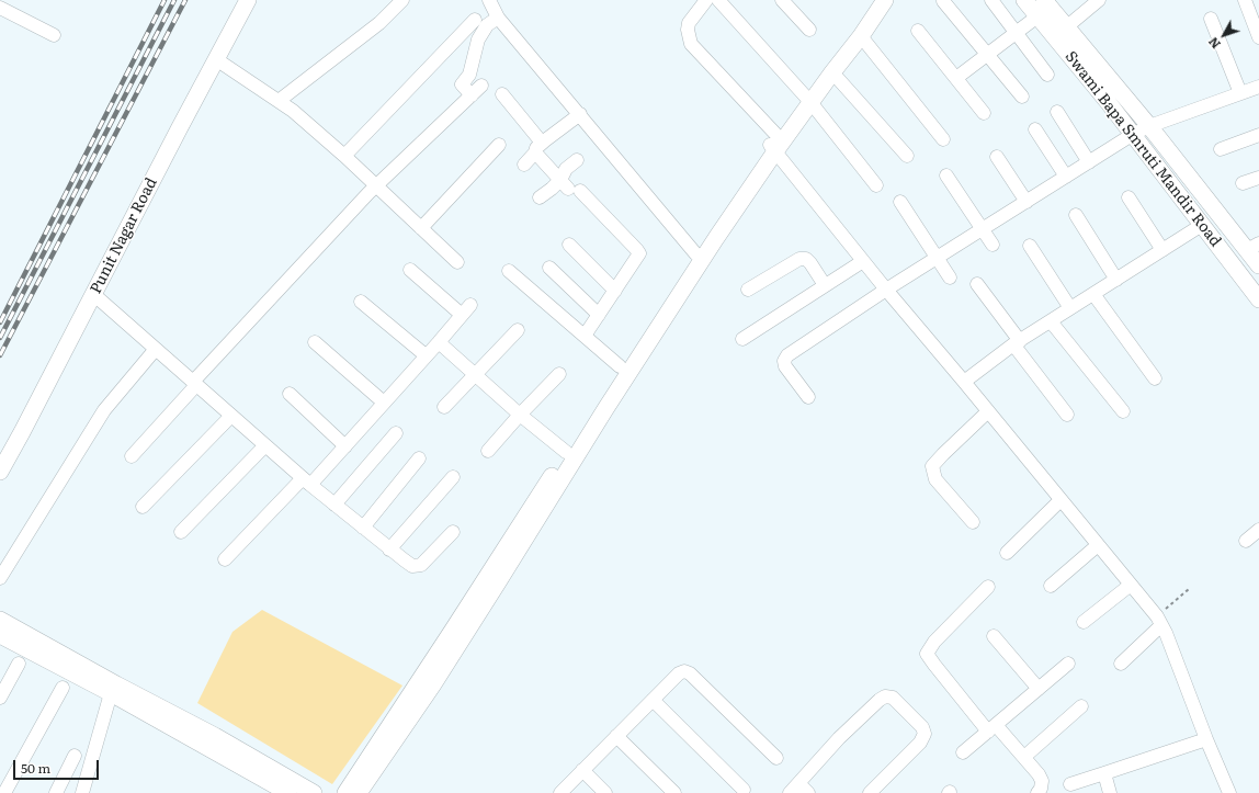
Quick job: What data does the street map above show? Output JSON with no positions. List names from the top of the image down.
{
  "streets": {
    "street": ["Swami Bapa Smruti Mandir Road", "Punit Nagar Road"]
  },
  "scale_bar": "50 m",
  "north": "bottom left"
}
